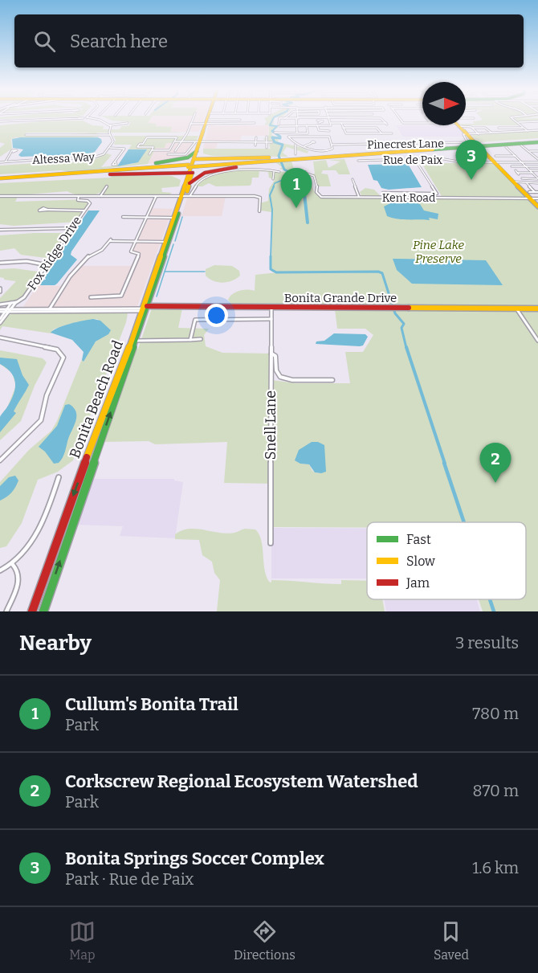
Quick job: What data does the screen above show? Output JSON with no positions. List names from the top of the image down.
{
  "streets": {
    "main road": ["Bonita Grande Drive", "Bonita Beach Road"],
    "street": [
      "Pinecrest Lane",
      "Altessa Way",
      "Rue de Paix",
      "Kent Road",
      "Fox Ridge Drive",
      "Snell Lane"
    ]
  },
  "crossings": [
    ["Fox Ridge Drive", "Bonita Grande Drive"],
    ["Bonita Grande Drive", "Bonita Beach Road"],
    ["Bonita Grande Drive", "Snell Lane"]
  ],
  "parks": ["Pine Lake Preserve"],
  "legend": ["Fast", "Slow", "Jam"],
  "north": "right",
  "page": {
    "search": "Search here",
    "pins": ["3", "1", "2"],
    "heading": ["Nearby", "3 results"],
    "list": [
      {
        "mark": "1",
        "name": "Cullum's Bonita Trail",
        "note": "Park",
        "value": "780 m"
      },
      {
        "mark": "2",
        "name": "Corkscrew Regional Ecosystem Watershed",
        "note": "Park",
        "value": "870 m"
      },
      {
        "mark": "3",
        "name": "Bonita Springs Soccer Complex",
        "note": "Park · Rue de Paix",
        "value": "1.6 km"
      }
    ],
    "nav": ["Map", "Directions", "Saved"]
  }
}
